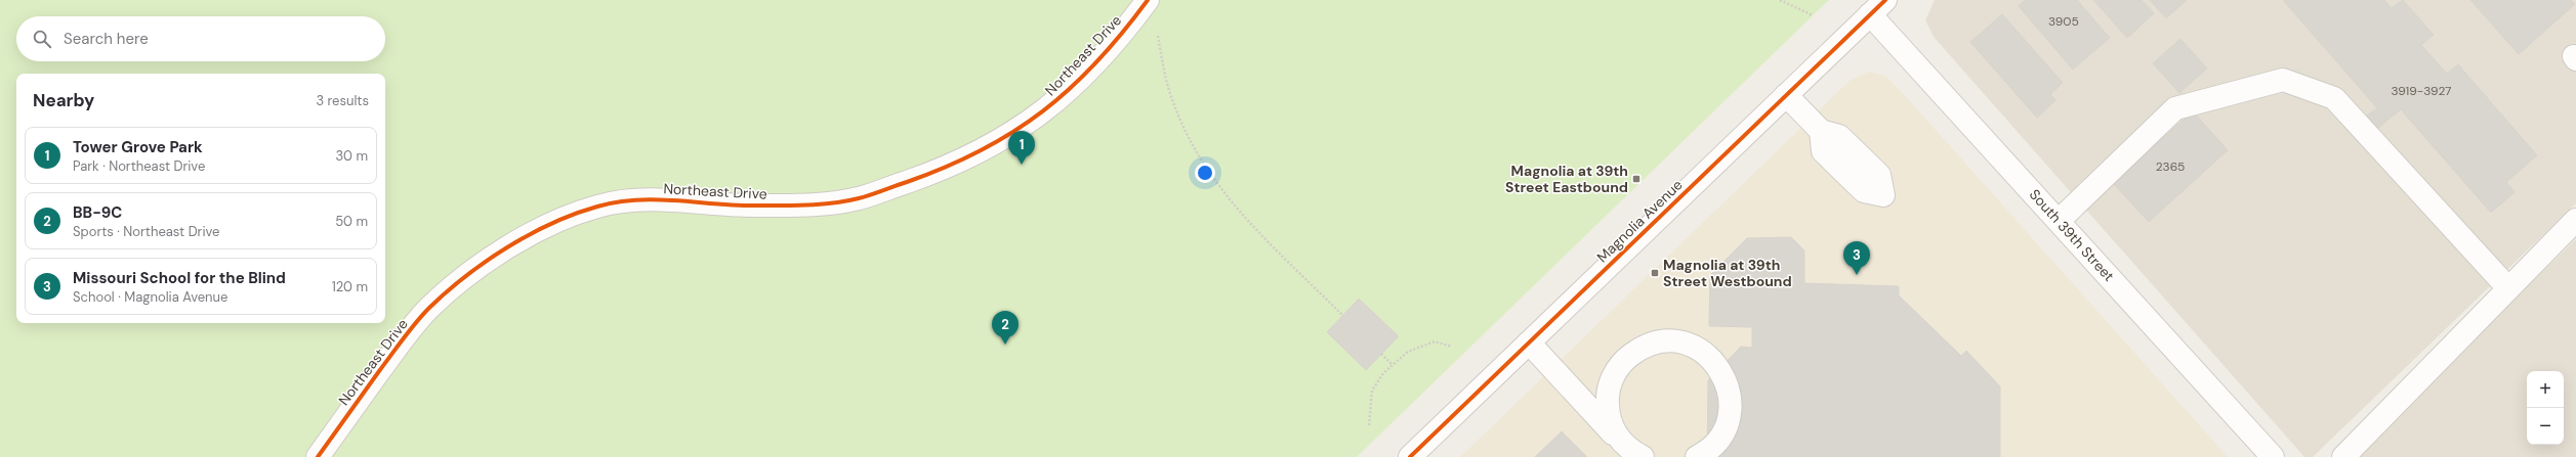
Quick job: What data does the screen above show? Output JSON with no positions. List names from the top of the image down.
{
  "streets": {
    "street": ["Northeast Drive", "Magnolia Avenue", "South 39th Street"]
  },
  "crossings": [
    ["Magnolia Avenue", "South 39th Street"]
  ],
  "places": {
    "transit": ["Magnolia at 39th Street Eastbound", "Magnolia at 39th Street Westbound"]
  },
  "house_numbers": ["3905", "3919-3927", "2365"],
  "page": {
    "search": "Search here",
    "heading": ["Nearby", "3 results"],
    "list": [
      {
        "mark": "1",
        "name": "Tower Grove Park",
        "note": "Park · Northeast Drive",
        "value": "30 m"
      },
      {
        "mark": "2",
        "name": "BB-9C",
        "note": "Sports · Northeast Drive",
        "value": "50 m"
      },
      {
        "mark": "3",
        "name": "Missouri School for the Blind",
        "note": "School · Magnolia Avenue",
        "value": "120 m"
      }
    ],
    "pins": ["1", "3", "2"],
    "map_buttons": ["+", "−"]
  }
}
